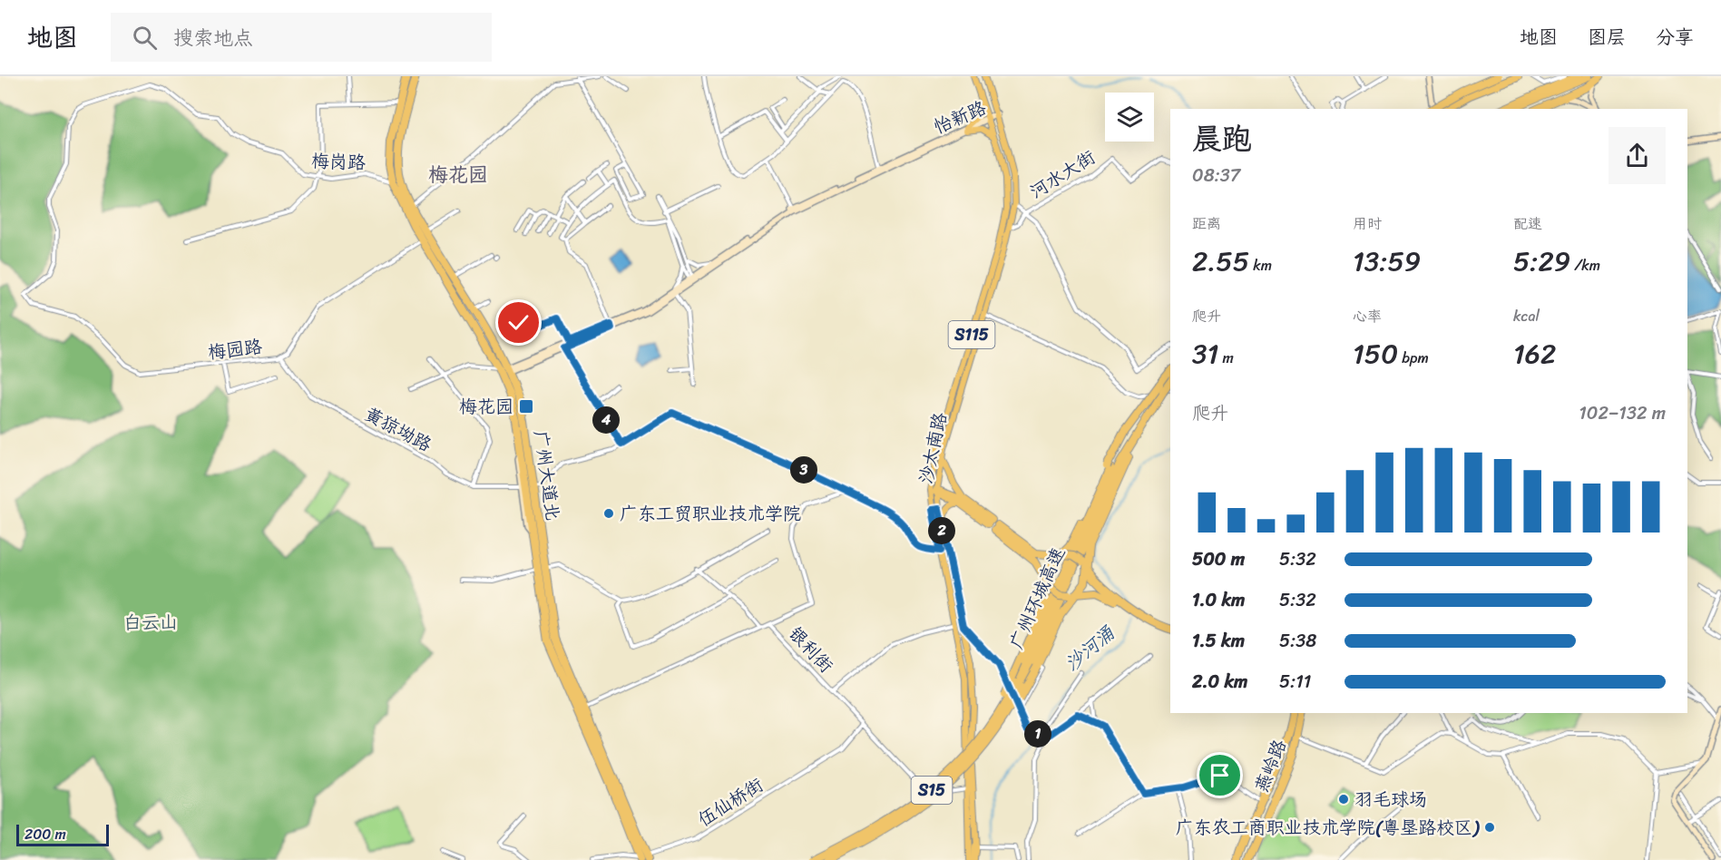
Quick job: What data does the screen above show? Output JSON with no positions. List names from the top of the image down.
{
  "streets": {
    "highway": [
      "广州大道北",
      "广州环城高速",
      "燕岭路",
      "S15"
    ],
    "main road": ["怡新路", "S115", "沙太南路"],
    "street": [
      "梅岗路",
      "河水大街",
      "梅园路",
      "黄猄坳路",
      "银利街",
      "伍仙桥街"
    ]
  },
  "crossings": [
    ["怡新路", "S115"],
    ["怡新路", "沙太南路"],
    ["怡新路", "广州大道北"],
    ["梅岗路", "梅园路"],
    ["梅岗路", "广州大道北"],
    ["S115", "沙太南路"],
    ["梅园路", "黄猄坳路"],
    ["梅园路", "广州大道北"],
    ["沙太南路", "银利街"],
    ["广州大道北", "银利街"],
    ["广州大道北", "伍仙桥街"],
    ["银利街", "伍仙桥街"]
  ],
  "districts": ["梅花园"],
  "water": ["沙河涌"],
  "parks": ["白云山"],
  "places": {
    "transit": ["梅花园"],
    "other": ["广东工贸职业技术学院", "羽毛球场", "广东农工商职业技术学院(粤垦路校区)"]
  },
  "scale_bar": "200 m",
  "page": {
    "header": "地图",
    "search": "搜索地点",
    "nav": ["地图", "图层", "分享"],
    "heading": ["晨跑", "08:37"],
    "stats": [
      ["距离", "2.55 km"],
      ["用时", "13:59"],
      ["配速", "5:29 /km"],
      ["爬升", "31 m"],
      ["心率", "150 bpm"],
      ["kcal", "162"]
    ],
    "chart": ["爬升", "102–132 m"],
    "pins": [
      "4",
      "3",
      "2",
      "1"
    ],
    "list": [
      {
        "name": "500 m",
        "note": "5:32"
      },
      {
        "name": "1.0 km",
        "note": "5:32"
      },
      {
        "name": "1.5 km",
        "note": "5:38"
      },
      {
        "name": "2.0 km",
        "note": "5:11"
      }
    ],
    "scale": "200 m"
  }
}
